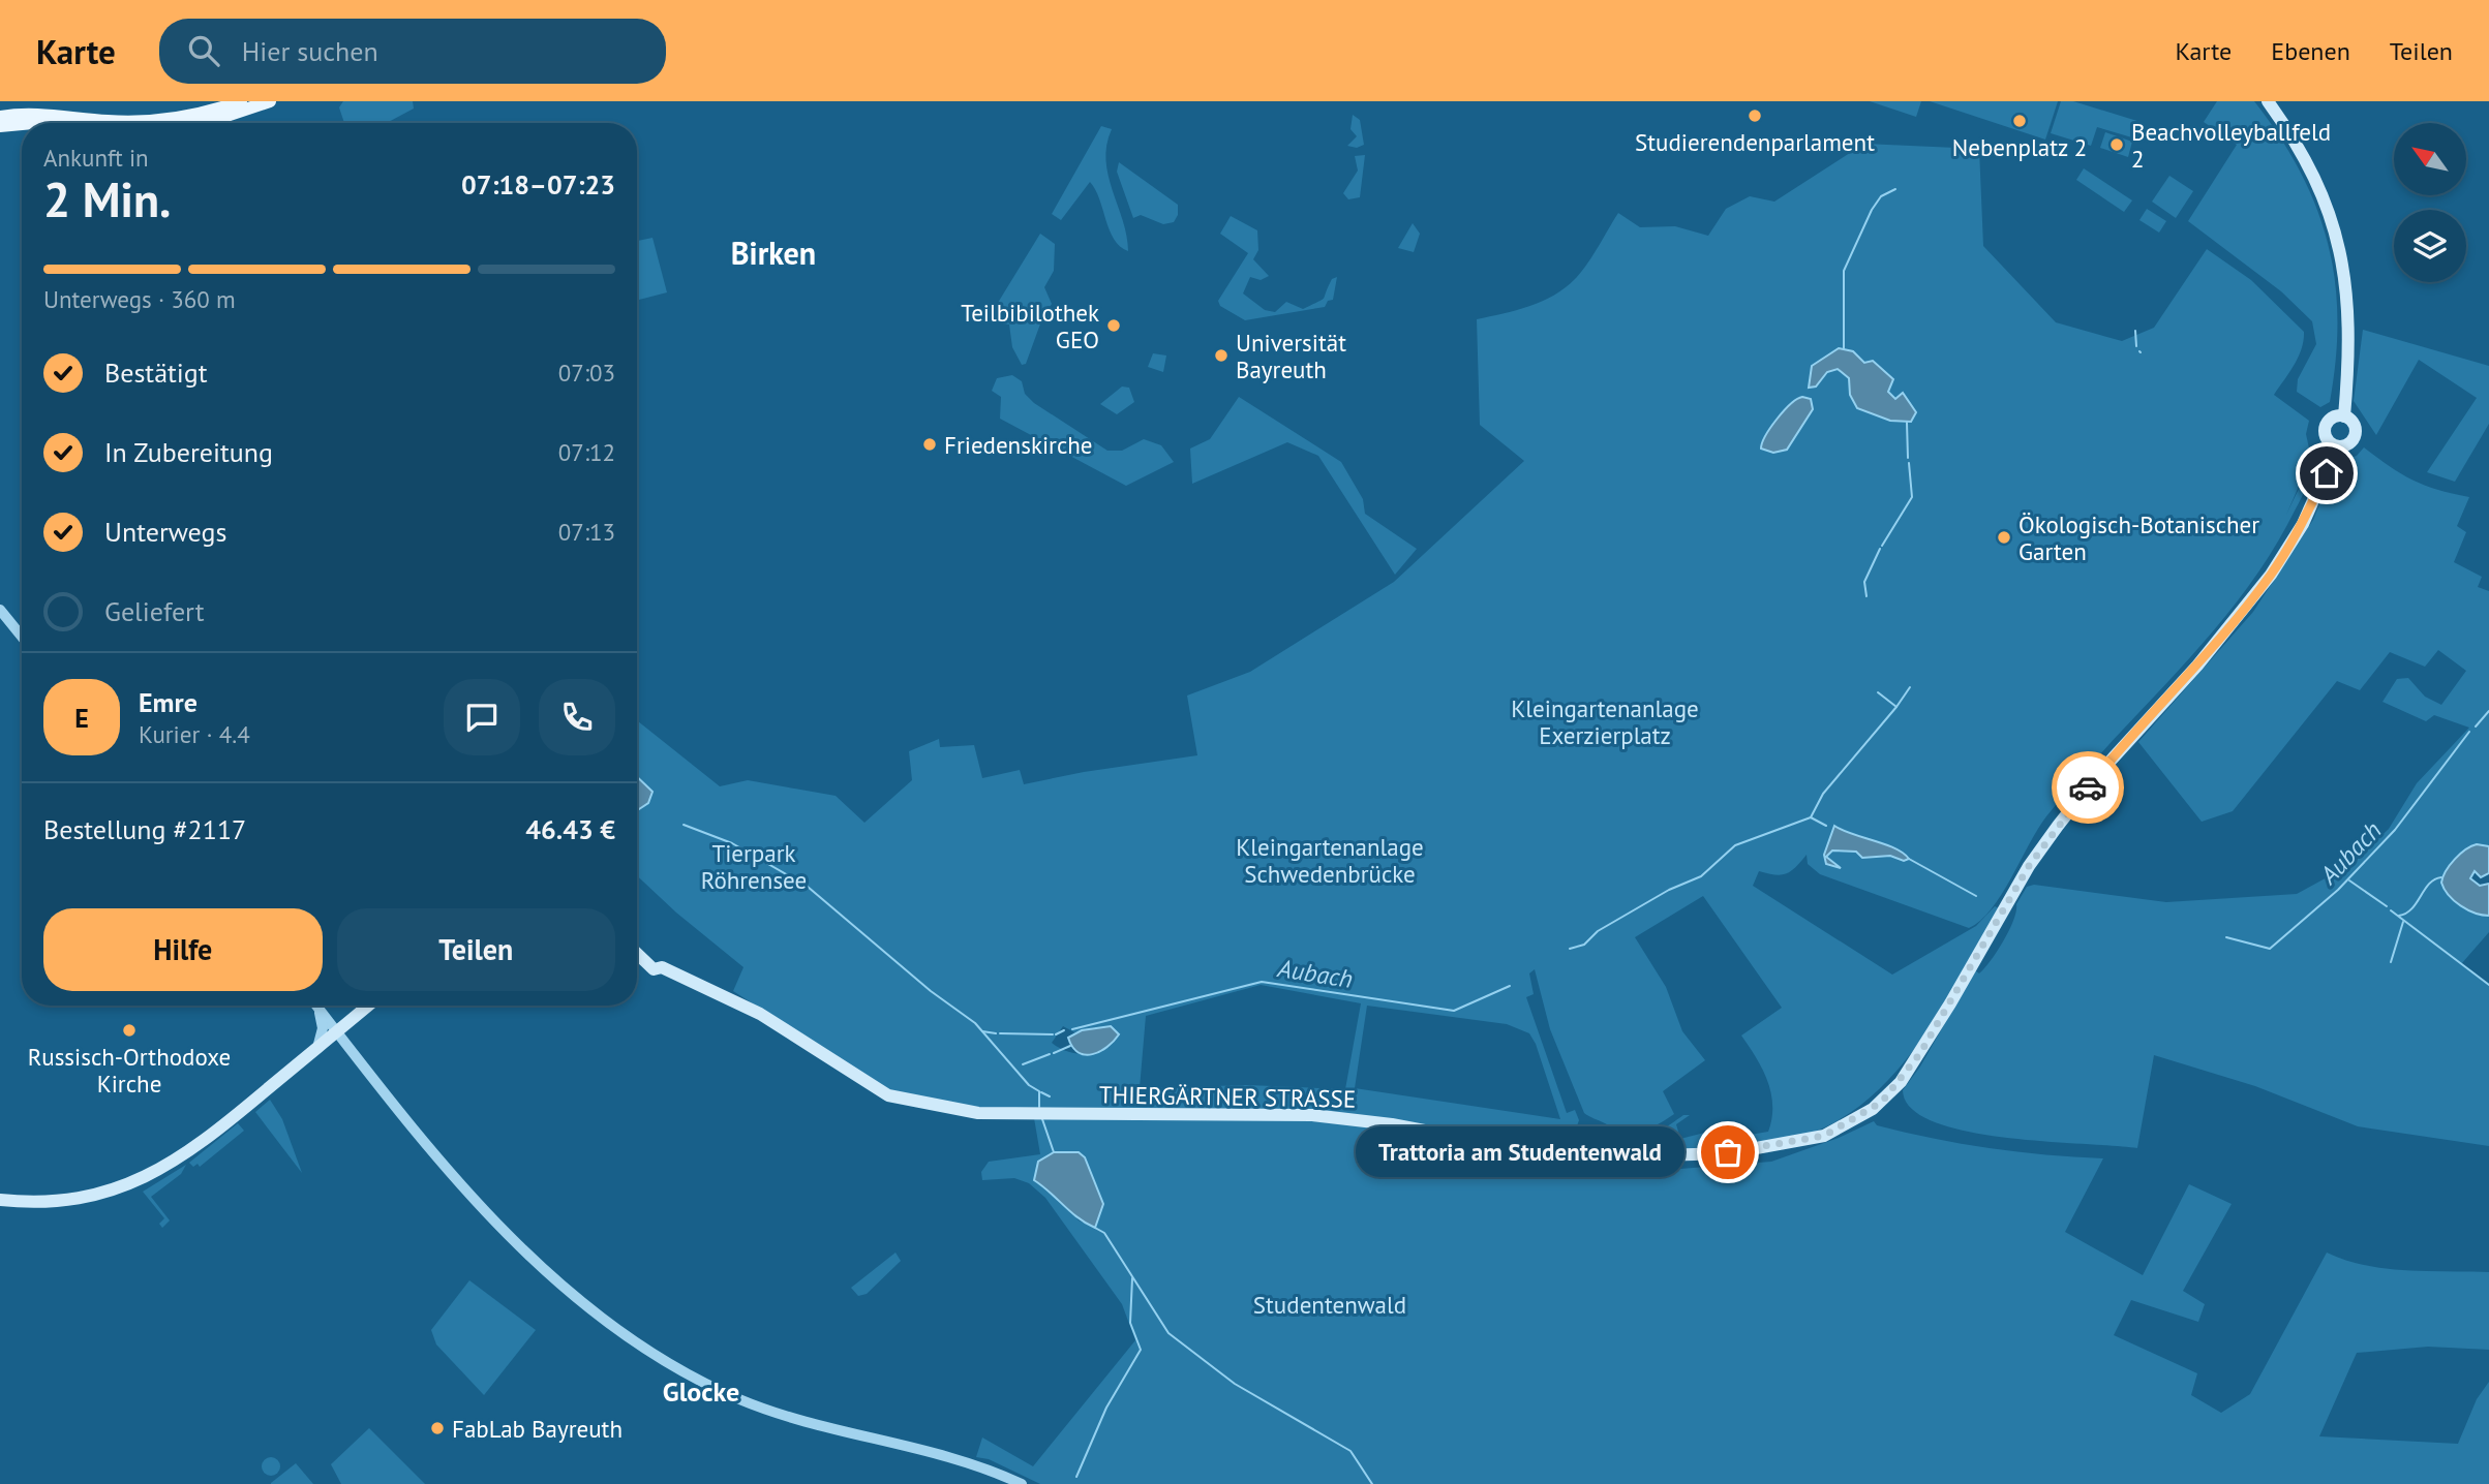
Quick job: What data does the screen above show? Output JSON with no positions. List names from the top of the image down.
{
  "streets": {
    "main road": ["THIERGÄRTNER STRASSE"]
  },
  "districts": ["Birken", "Glocke"],
  "water": ["Aubach"],
  "parks": [
    "Kleingartenanlage Exerzierplatz",
    "Kleingartenanlage Schwedenbrücke",
    "Tierpark Röhrensee",
    "Studentenwald"
  ],
  "places": [
    "Studierendenparlament",
    "Nebenplatz 2",
    "Beachvolleyballfeld 2",
    "Teilbibilothek GEO",
    "Universität Bayreuth",
    "Friedenskirche",
    "Ökologisch-Botanischer Garten",
    "Russisch-Orthodoxe Kirche",
    "Trattoria am Studentenwald",
    "FabLab Bayreuth"
  ],
  "north": "top left",
  "page": {
    "header": "Karte",
    "search": "Hier suchen",
    "nav": ["Karte", "Ebenen", "Teilen"],
    "heading": ["2 Min.", "Ankunft in", "07:18–07:23"],
    "panel": [
      "Emre",
      "Kurier · 4.4",
      "Bestellung #2117",
      "46.43 €"
    ],
    "bar": "Unterwegs · 360 m",
    "list": [
      ["Bestätigt", "07:03"],
      ["In Zubereitung", "07:12"],
      ["Unterwegs", "07:13"],
      "Geliefert"
    ],
    "round": "E",
    "buttons": ["Hilfe", "Teilen"],
    "bubble": "Trattoria am Studentenwald"
  }
}
